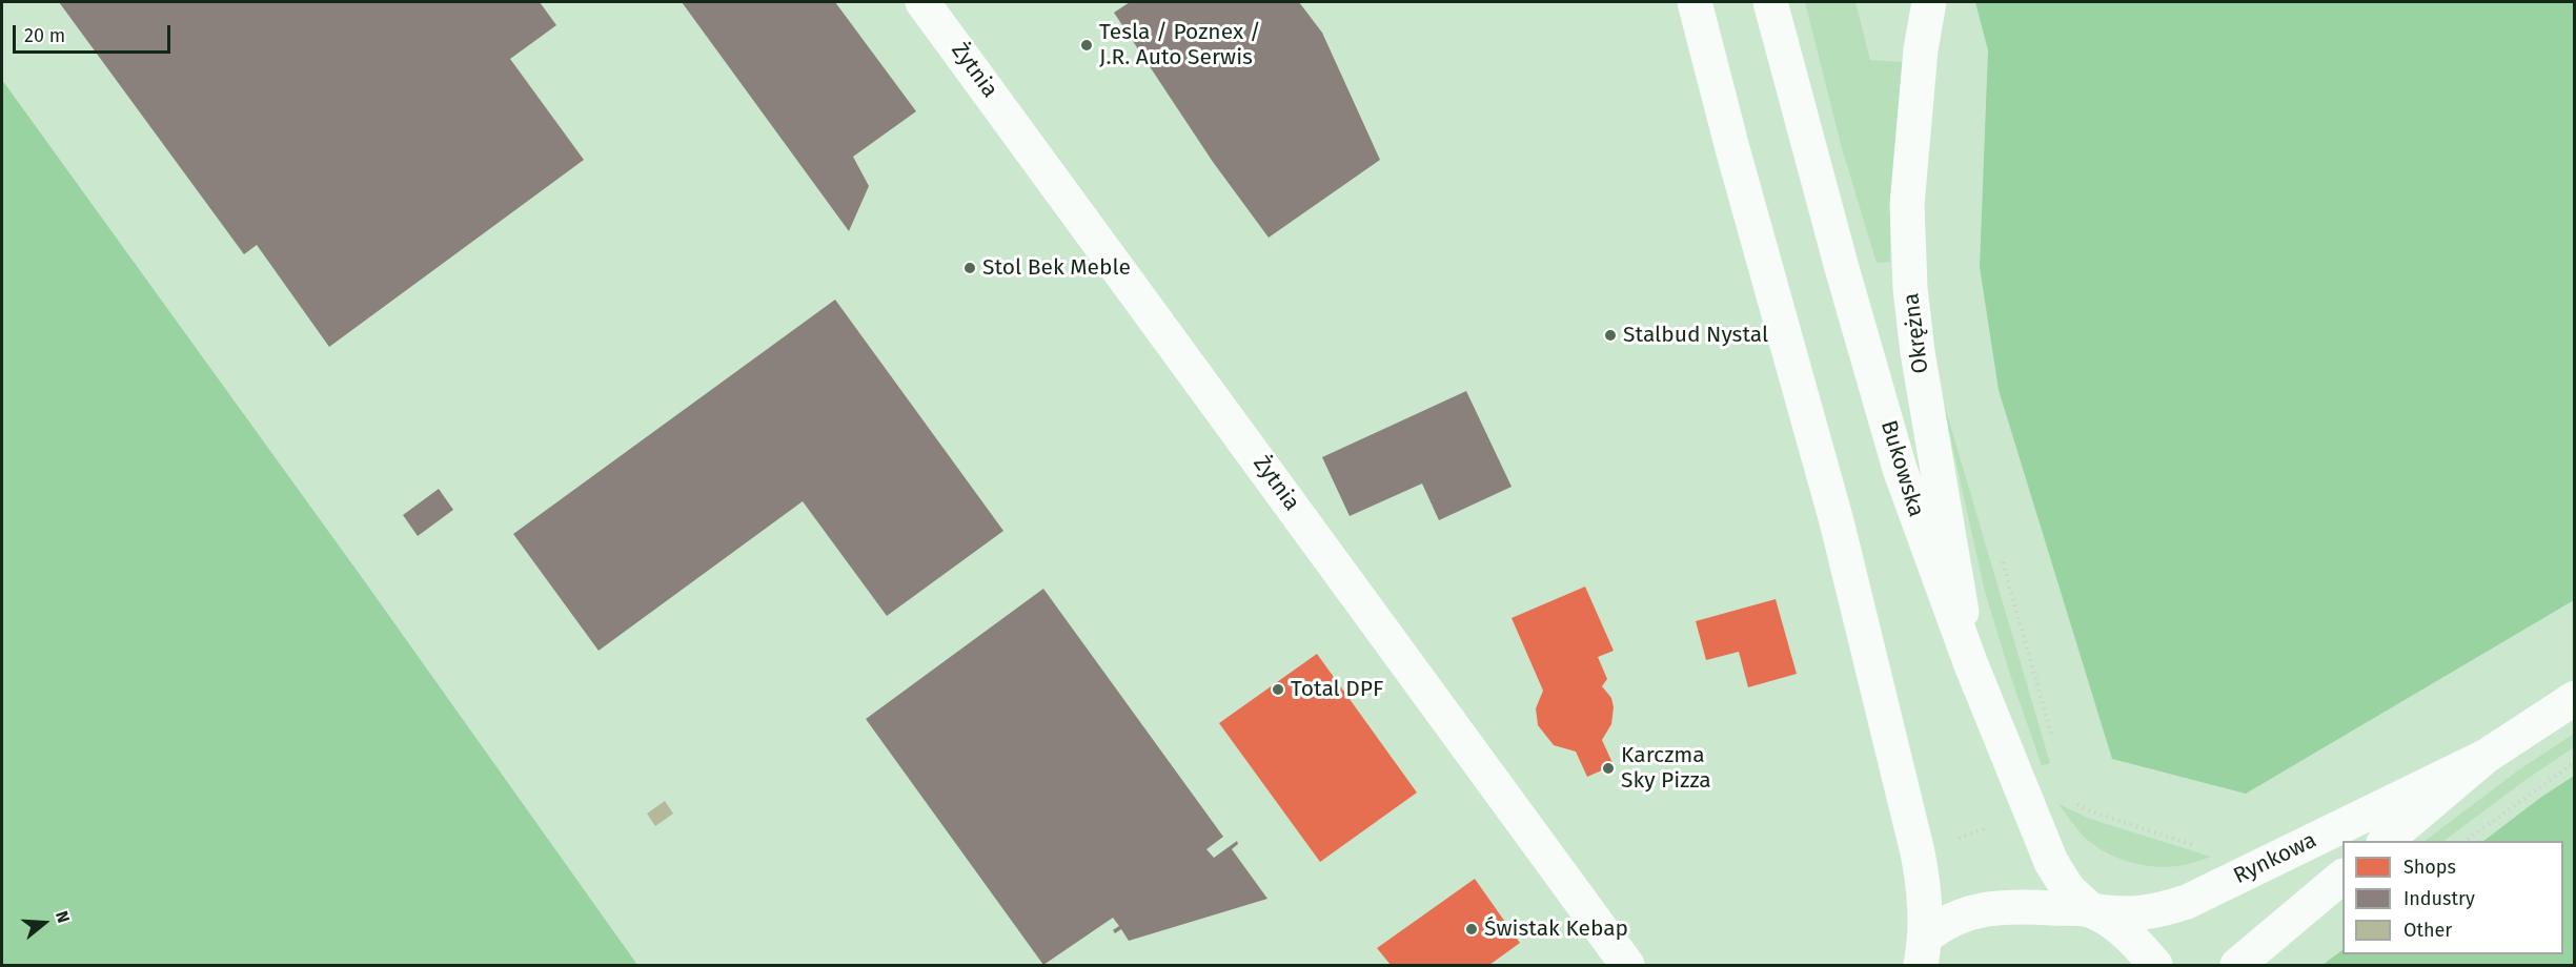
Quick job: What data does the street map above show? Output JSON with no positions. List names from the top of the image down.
{
  "streets": {
    "main road": [
      "Żytnia",
      "Okrężna",
      "Bukowska",
      "Rynkowa"
    ]
  },
  "crossings": [
    ["Okrężna", "Bukowska"],
    ["Bukowska", "Rynkowa"]
  ],
  "places": [
    "Tesla / Poznex / J.R. Auto Serwis",
    "Stol Bek Meble",
    "Stalbud Nystal",
    "Total DPF",
    "Karczma Sky Pizza",
    "Świstak Kebap"
  ],
  "legend": ["Shops", "Industry", "Other"],
  "scale_bar": "20 m",
  "north": "right"
}
